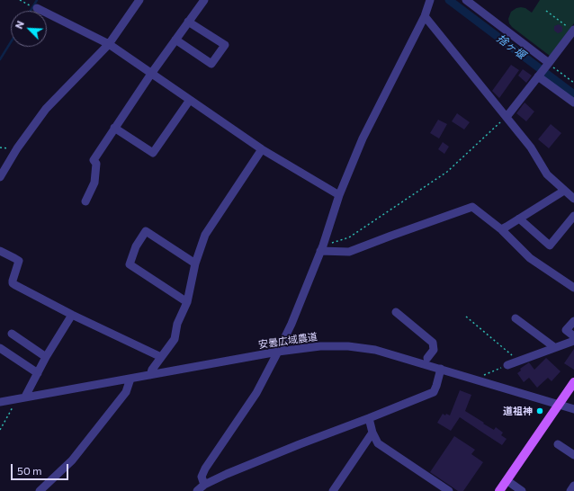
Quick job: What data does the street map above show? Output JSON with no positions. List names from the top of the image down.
{
  "streets": {
    "street": ["安曇広域農道"]
  },
  "water": ["捨ヶ堰"],
  "places": ["道祖神"],
  "scale_bar": "50 m",
  "north": "top left"
}
